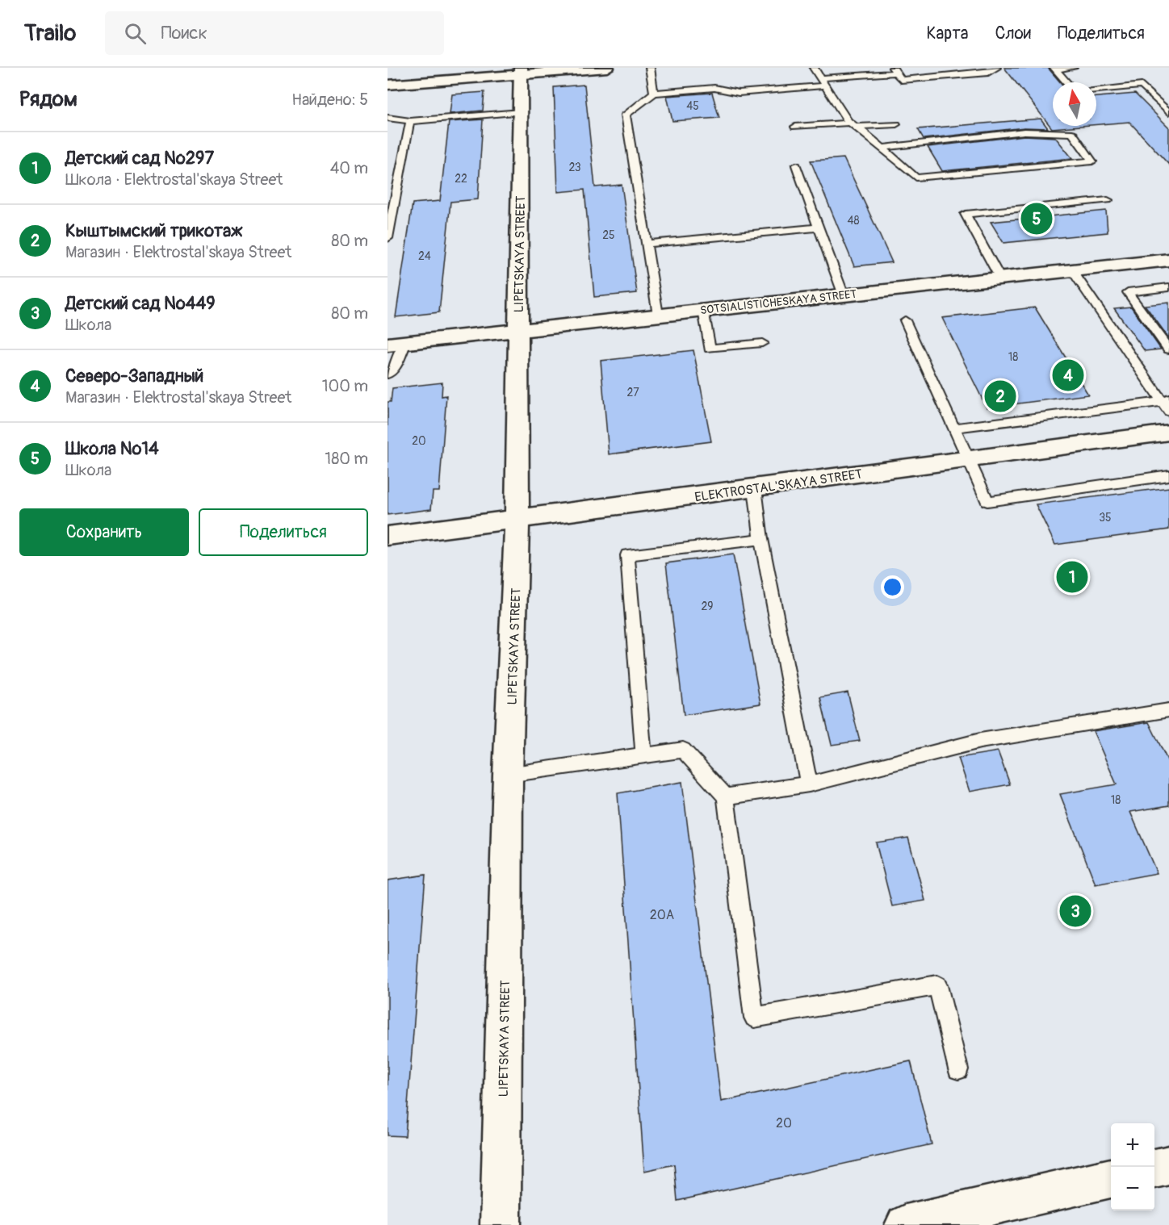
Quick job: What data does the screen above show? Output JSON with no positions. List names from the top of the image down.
{
  "streets": {
    "street": ["LIPETSKAYA STREET", "SOTSIALISTICHESKAYA STREET", "ELEKTROSTAL'SKAYA STREET"]
  },
  "crossings": [
    ["LIPETSKAYA STREET", "SOTSIALISTICHESKAYA STREET"],
    ["LIPETSKAYA STREET", "ELEKTROSTAL'SKAYA STREET"]
  ],
  "house_numbers": [
    "45",
    "23",
    "22",
    "48",
    "25",
    "24",
    "18",
    "27",
    "20",
    "35",
    "29",
    "18",
    "20А",
    "20"
  ],
  "north": "top",
  "page": {
    "header": "Trailo",
    "search": "Поиск",
    "nav": ["Карта", "Слои", "Поделиться"],
    "heading": ["Рядом", "Найдено: 5"],
    "list": [
      {
        "mark": "1",
        "name": "Детский сад №297",
        "note": "Школа · Elektrostal'skaya Street",
        "value": "40 m"
      },
      {
        "mark": "2",
        "name": "Кыштымский трикотаж",
        "note": "Магазин · Elektrostal'skaya Street",
        "value": "80 m"
      },
      {
        "mark": "3",
        "name": "Детский сад №449",
        "note": "Школа",
        "value": "80 m"
      },
      {
        "mark": "4",
        "name": "Северо-Западный",
        "note": "Магазин · Elektrostal'skaya Street",
        "value": "100 m"
      },
      {
        "mark": "5",
        "name": "Школа №14",
        "note": "Школа",
        "value": "180 m"
      }
    ],
    "pins": [
      "5",
      "4",
      "2",
      "1",
      "3"
    ],
    "buttons": ["Сохранить", "Поделиться"],
    "map_buttons": ["+", "−"]
  }
}
